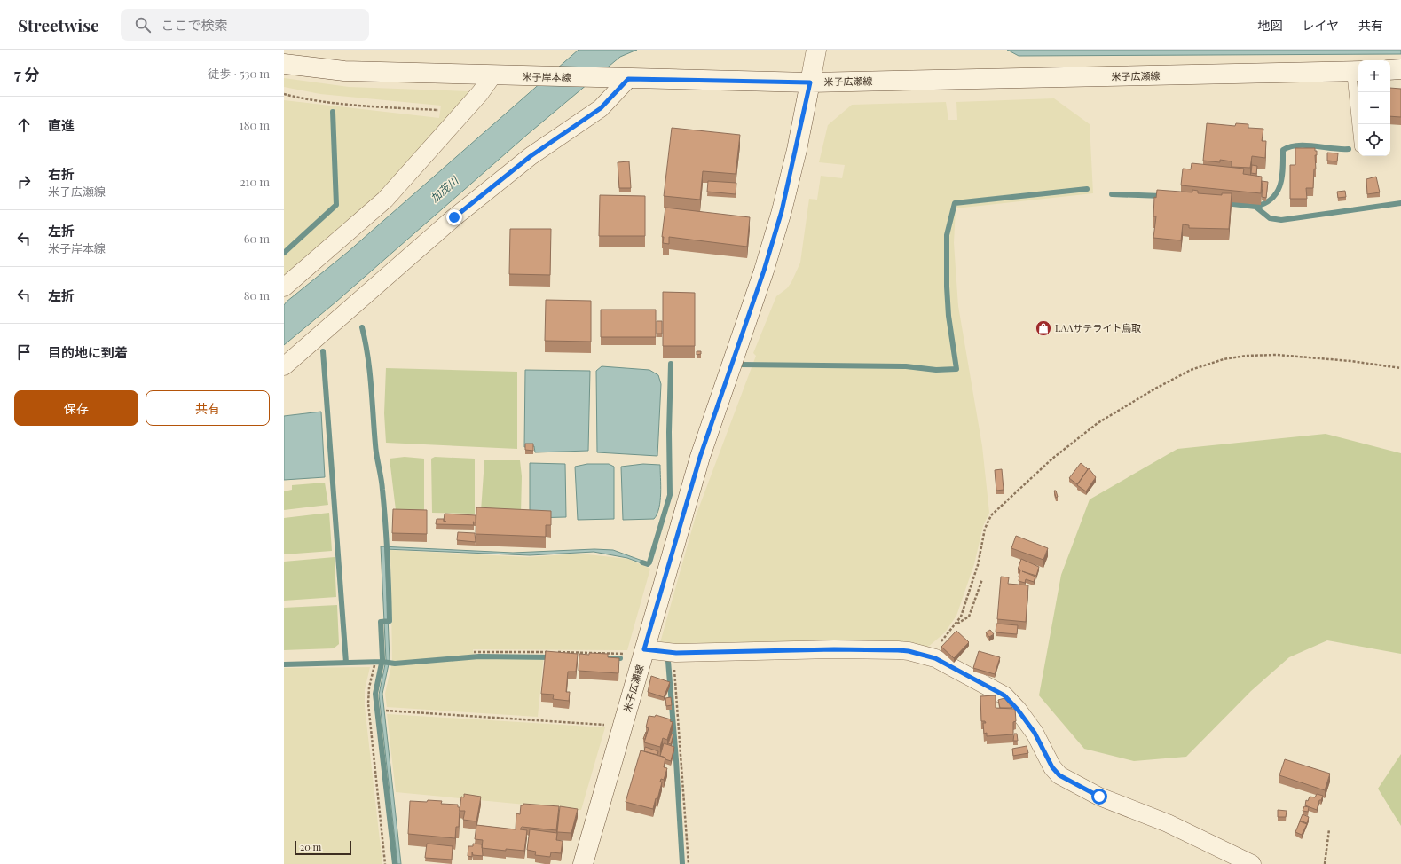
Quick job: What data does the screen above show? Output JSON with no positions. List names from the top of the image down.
{
  "streets": {
    "main road": ["米子広瀬線", "米子岸本線"]
  },
  "crossings": [
    ["米子広瀬線", "米子岸本線"]
  ],
  "water": ["加茂川"],
  "places": {
    "shop": ["LAAサテライト鳥取"]
  },
  "scale_bar": "20 m",
  "page": {
    "header": "Streetwise",
    "search": "ここで検索",
    "nav": ["地図", "レイヤ", "共有"],
    "heading": ["7 分", "徒歩 · 530 m"],
    "map_buttons": ["+", "−"],
    "list": [
      ["直進", "180 m"],
      ["右折", "米子広瀬線", "210 m"],
      ["左折", "米子岸本線", "60 m"],
      ["左折", "80 m"],
      "目的地に到着"
    ],
    "buttons": ["保存", "共有"],
    "scale": "20 m"
  }
}
